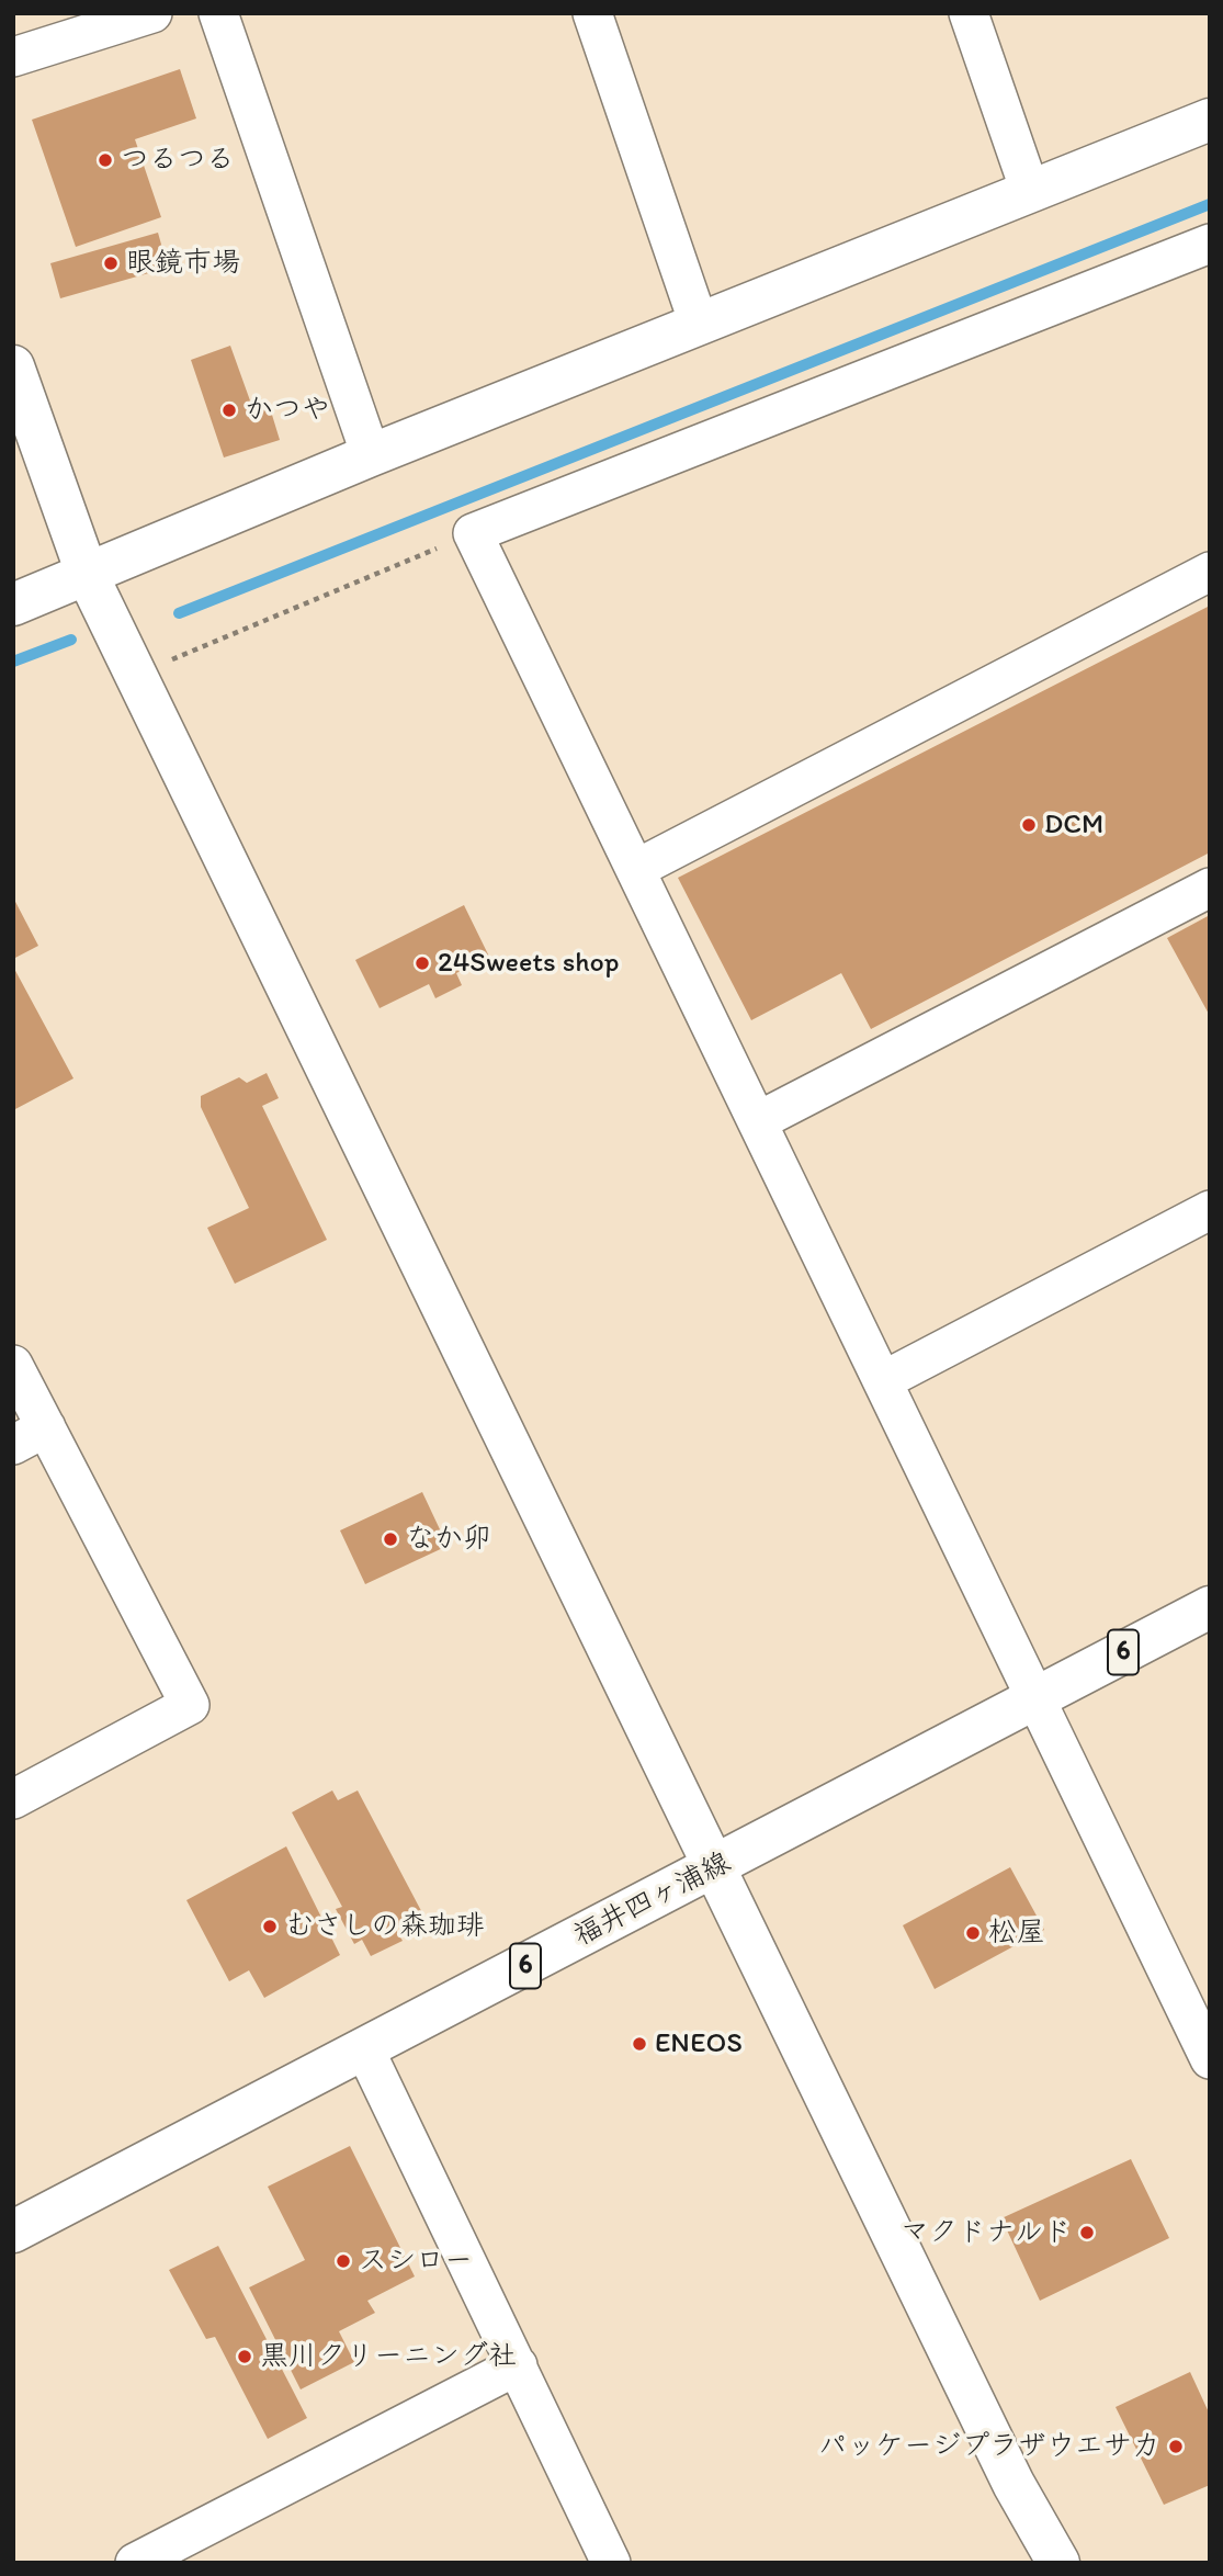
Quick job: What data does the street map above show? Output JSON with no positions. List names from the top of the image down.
{
  "streets": {
    "street": ["6", "福井四ヶ浦線"]
  },
  "places": [
    "つるつる",
    "眼鏡市場",
    "かつや",
    "DCM",
    "24Sweets shop",
    "なか卯",
    "むさしの森珈琲",
    "松屋",
    "ENEOS",
    "マクドナルド",
    "スシロー",
    "黒川クリーニング社",
    "パッケージプラザウエサカ"
  ]
}
